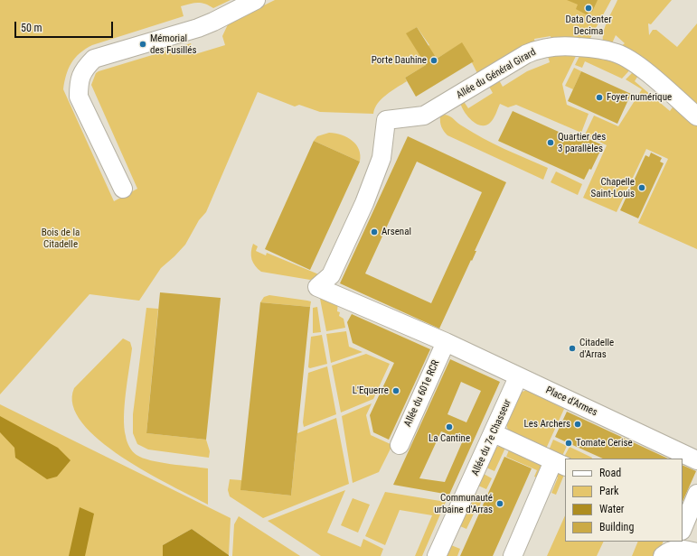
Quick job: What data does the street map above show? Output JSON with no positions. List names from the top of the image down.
{
  "streets": {
    "street": [
      "Allée du Général Girard",
      "Allée du 601e RCR",
      "Place d'Armes",
      "Allée du 7e Chasseur"
    ]
  },
  "crossings": [
    ["Allée du Général Girard", "Place d'Armes"],
    ["Allée du 601e RCR", "Place d'Armes"],
    ["Place d'Armes", "Allée du 7e Chasseur"]
  ],
  "parks": ["Bois de la Citadelle"],
  "places": [
    "Data Center Decima",
    "Mémorial des Fusillés",
    "Porte Dauhine",
    "Foyer numérique",
    "Quartier des 3 parallèles",
    "Chapelle Saint-Louis",
    "Arsenal",
    "Citadelle d'Arras",
    "L'Equerre",
    "Les Archers",
    "La Cantine",
    "Tomate Cerise",
    "Communauté urbaine d'Arras"
  ],
  "legend": [
    "Road",
    "Park",
    "Water",
    "Building"
  ],
  "scale_bar": "50 m"
}
